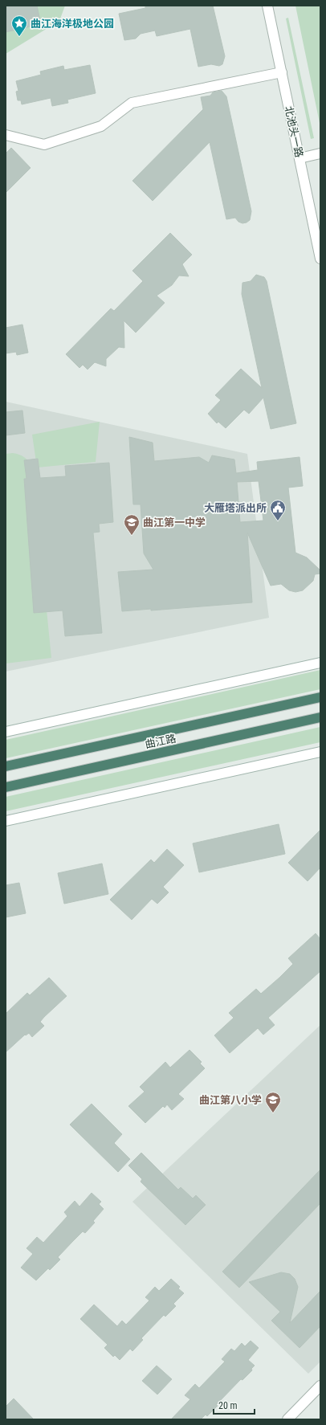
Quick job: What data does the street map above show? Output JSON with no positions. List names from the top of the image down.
{
  "streets": {
    "highway": ["曲江路"],
    "main road": ["北池头一路"]
  },
  "places": {
    "place": ["曲江海洋极地公园"],
    "public building": ["大雁塔派出所"],
    "school or university": ["曲江第一中学", "曲江第八小学"]
  },
  "scale_bar": "20 m"
}
